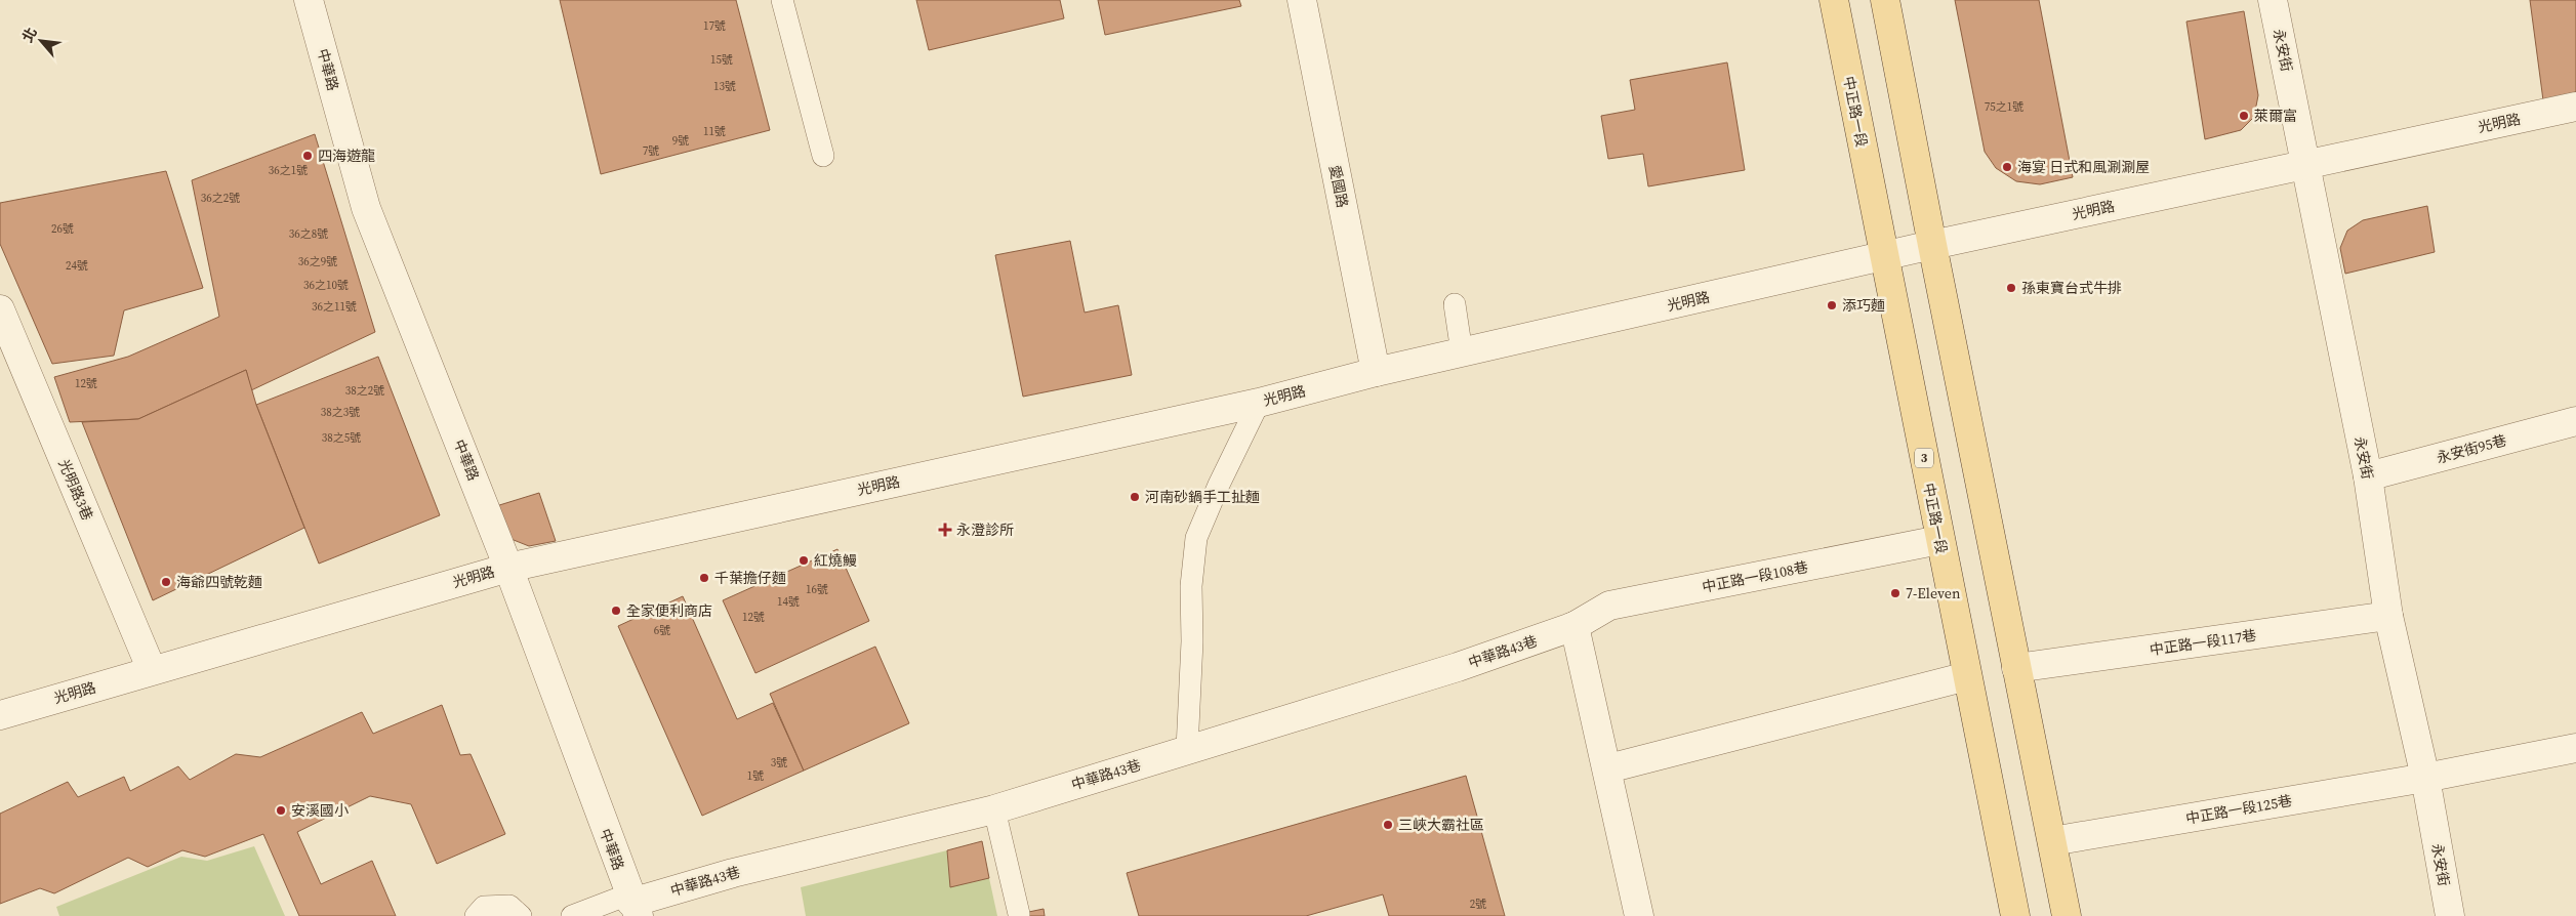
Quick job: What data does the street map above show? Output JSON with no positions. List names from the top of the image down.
{
  "streets": {
    "main road": ["中正路一段", "3"],
    "street": [
      "永安街",
      "中華路",
      "光明路",
      "愛國路",
      "永安街95巷",
      "光明路3巷",
      "中正路一段108巷",
      "中正路一段117巷",
      "中華路43巷",
      "中正路一段125巷"
    ]
  },
  "crossings": [
    ["永安街", "光明路"],
    ["永安街", "永安街95巷"],
    ["永安街", "中正路一段117巷"],
    ["永安街", "中正路一段125巷"],
    ["中華路", "光明路"],
    ["中華路", "中華路43巷"],
    ["中正路一段", "光明路"],
    ["中正路一段", "中正路一段108巷"],
    ["光明路", "愛國路"],
    ["光明路", "光明路3巷"],
    ["中正路一段108巷", "中華路43巷"]
  ],
  "places": {
    "other": [
      "萊爾富",
      "四海遊龍",
      "海宴 日式和風涮涮屋",
      "孫東寶台式牛排",
      "添巧麵",
      "河南砂鍋手工扯麵",
      "紅燒鰻",
      "千葉擔仔麵",
      "海爺四號乾麵",
      "7-Eleven",
      "全家便利商店",
      "安溪國小",
      "三峽大霸社區"
    ],
    "health": ["永澄診所"]
  },
  "house_numbers": [
    "17號",
    "15號",
    "13號",
    "75之1號",
    "11號",
    "9號",
    "7號",
    "36之1號",
    "36之2號",
    "26號",
    "36之8號",
    "36之9號",
    "24號",
    "36之10號",
    "36之11號",
    "12號",
    "38之2號",
    "38之3號",
    "38之5號",
    "16號",
    "14號",
    "12號",
    "6號",
    "3號",
    "1號",
    "2號"
  ],
  "north": "top left"
}
